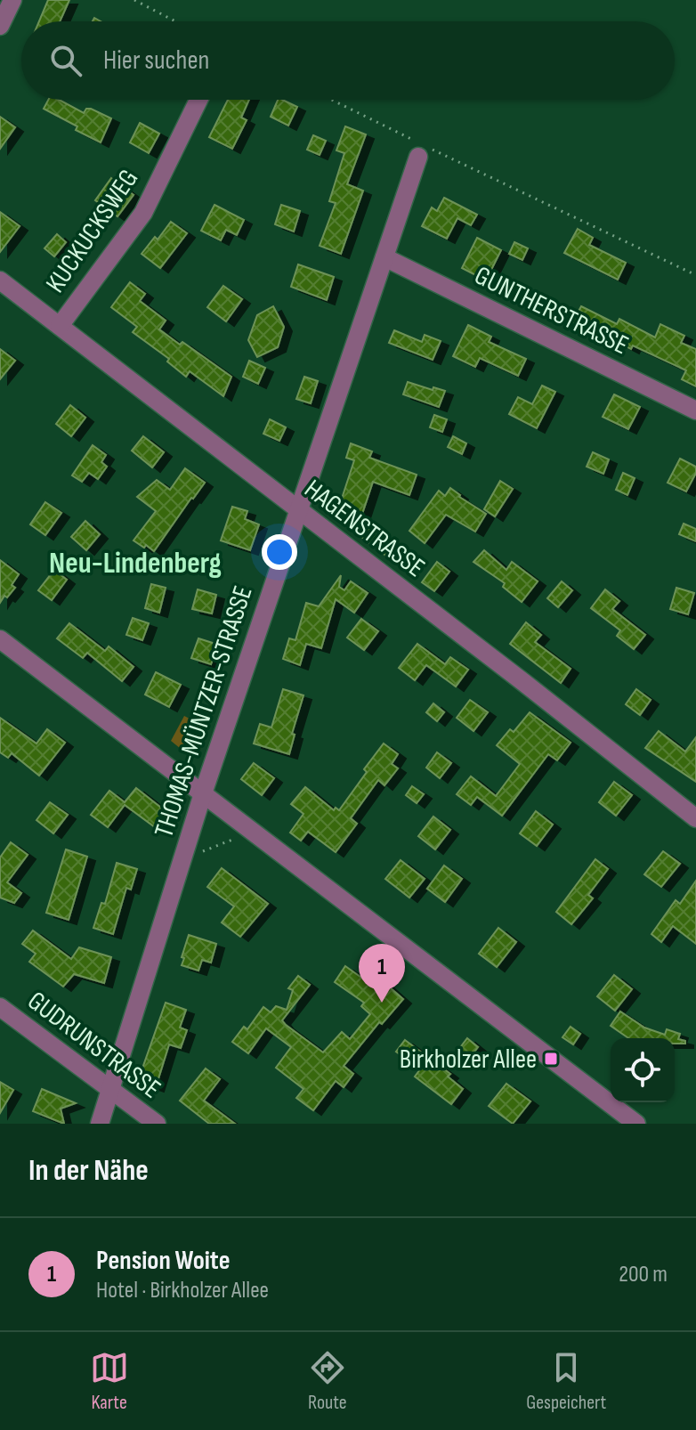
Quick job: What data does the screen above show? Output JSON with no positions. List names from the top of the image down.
{
  "streets": {
    "street": [
      "KUCKUCKSWEG",
      "GUNTHERSTRASSE",
      "HAGENSTRASSE",
      "THOMAS-MÜNTZER-STRASSE",
      "GUDRUNSTRASSE"
    ]
  },
  "crossings": [
    ["KUCKUCKSWEG", "HAGENSTRASSE"],
    ["GUNTHERSTRASSE", "THOMAS-MÜNTZER-STRASSE"],
    ["HAGENSTRASSE", "THOMAS-MÜNTZER-STRASSE"],
    ["THOMAS-MÜNTZER-STRASSE", "GUDRUNSTRASSE"]
  ],
  "districts": ["Neu-Lindenberg"],
  "places": {
    "transit": ["Birkholzer Allee"]
  },
  "page": {
    "search": "Hier suchen",
    "pins": "1",
    "heading": "In der Nähe",
    "list": [
      {
        "mark": "1",
        "name": "Pension Woite",
        "note": "Hotel · Birkholzer Allee",
        "value": "200 m"
      }
    ],
    "nav": ["Karte", "Route", "Gespeichert"]
  }
}
